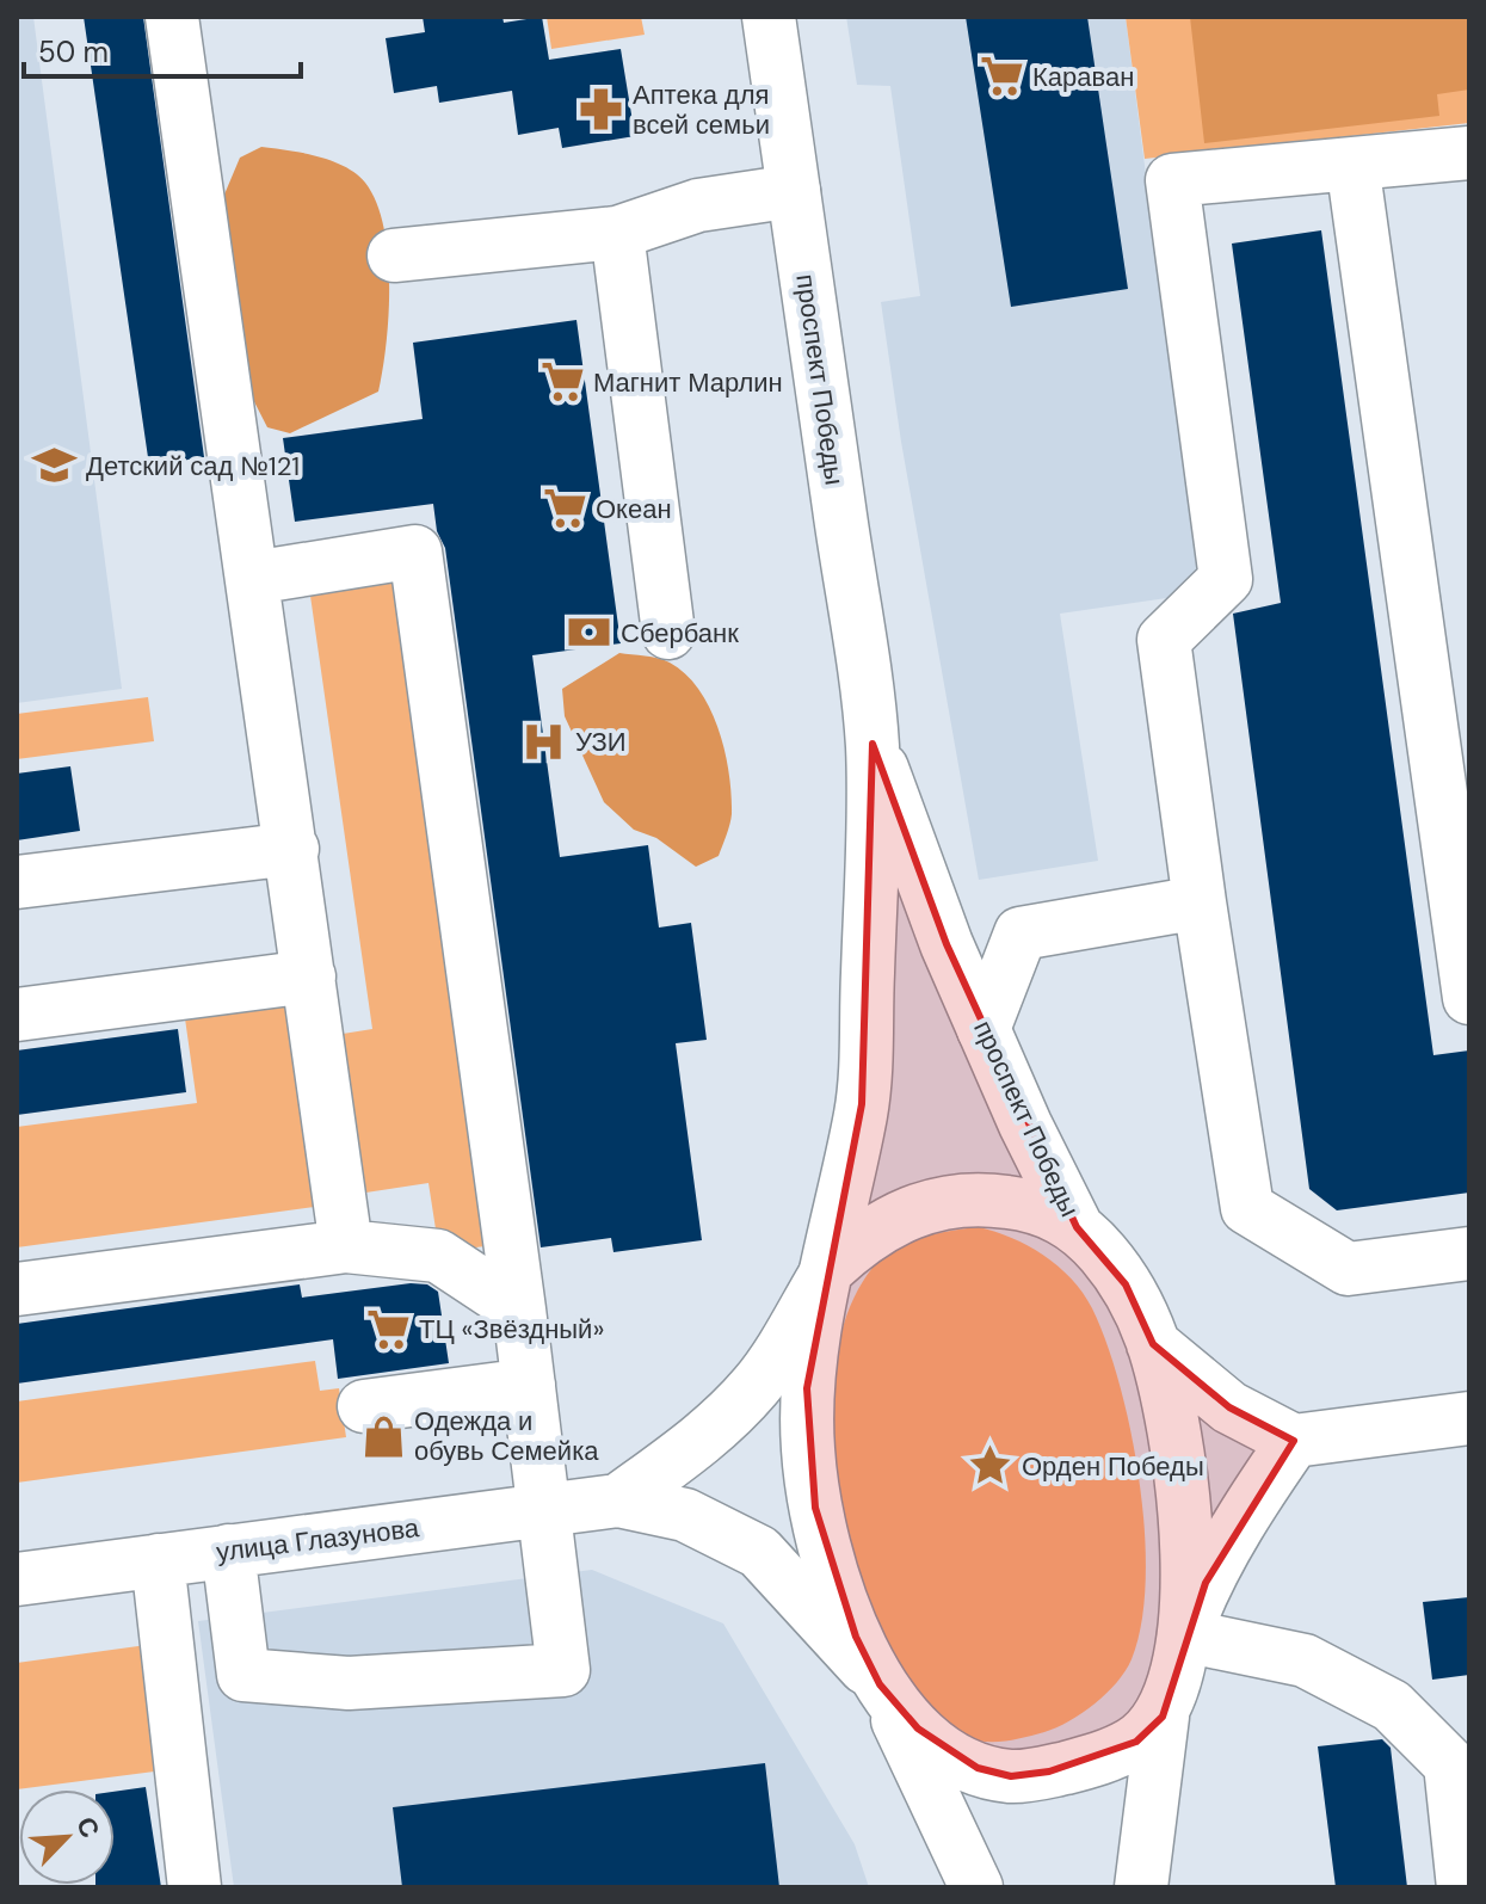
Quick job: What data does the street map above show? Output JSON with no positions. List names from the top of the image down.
{
  "streets": {
    "main road": ["проспект Победы", "улица Глазунова"]
  },
  "crossings": [
    ["проспект Победы", "улица Глазунова"]
  ],
  "places": {
    "supermarket": [
      "Караван",
      "Магнит Марлин",
      "Океан",
      "ТЦ «Звёздный»"
    ],
    "pharmacy": ["Аптека для всей семьи"],
    "school or university": ["Детский сад №121"],
    "bank": ["Сбербанк"],
    "hospital": ["УЗИ"],
    "shop": ["Одежда и обувь Семейка"],
    "place": ["Орден Победы"]
  },
  "scale_bar": "50 m",
  "north": "top right"
}
